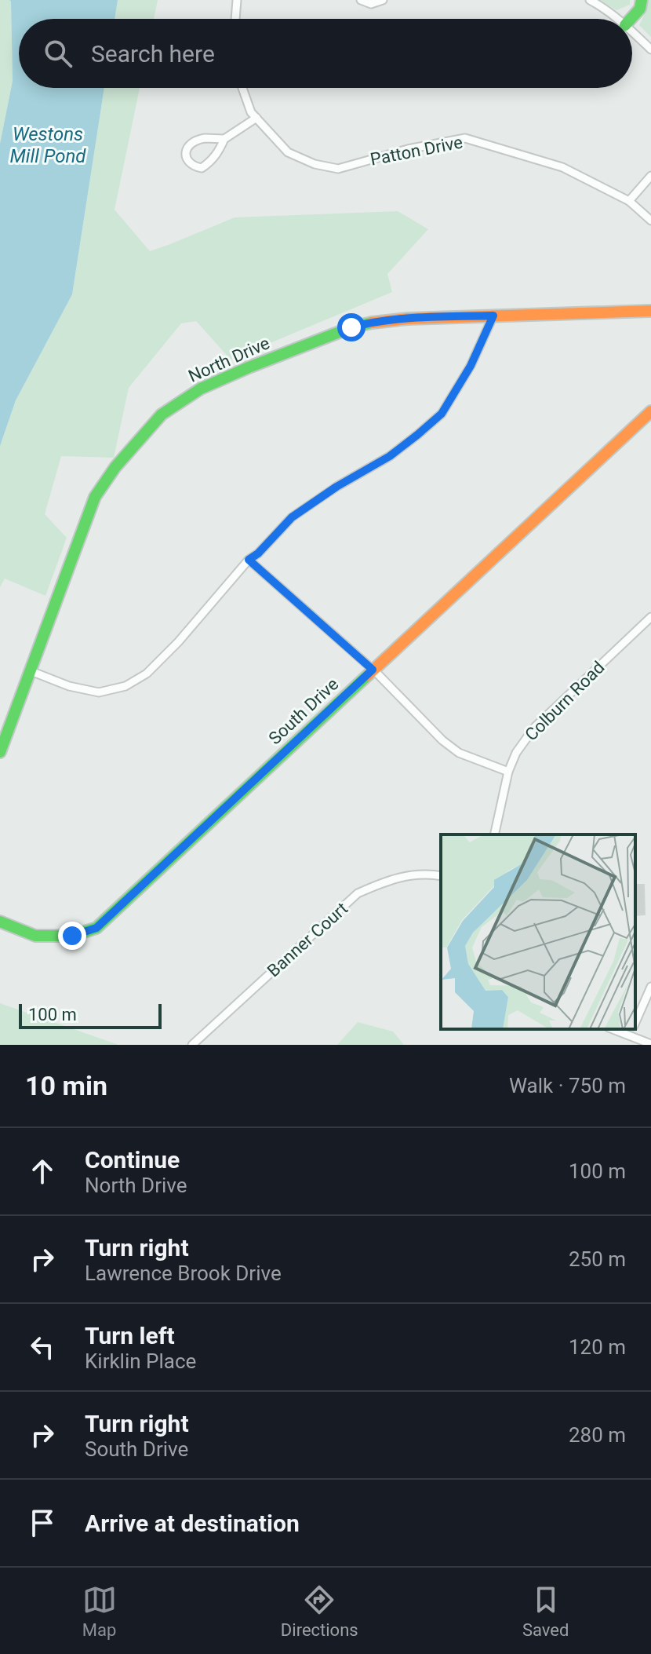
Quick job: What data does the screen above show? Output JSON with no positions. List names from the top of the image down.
{
  "streets": {
    "main road": ["North Drive", "South Drive"],
    "street": ["Patton Drive", "Colburn Road", "Banner Court"]
  },
  "water": ["Westons Mill Pond"],
  "scale_bar": "100 m",
  "page": {
    "search": "Search here",
    "scale": "100 m",
    "heading": ["10 min", "Walk · 750 m"],
    "list": [
      ["Continue", "North Drive", "100 m"],
      ["Turn right", "Lawrence Brook Drive", "250 m"],
      ["Turn left", "Kirklin Place", "120 m"],
      ["Turn right", "South Drive", "280 m"],
      "Arrive at destination"
    ],
    "nav": ["Map", "Directions", "Saved"]
  }
}
